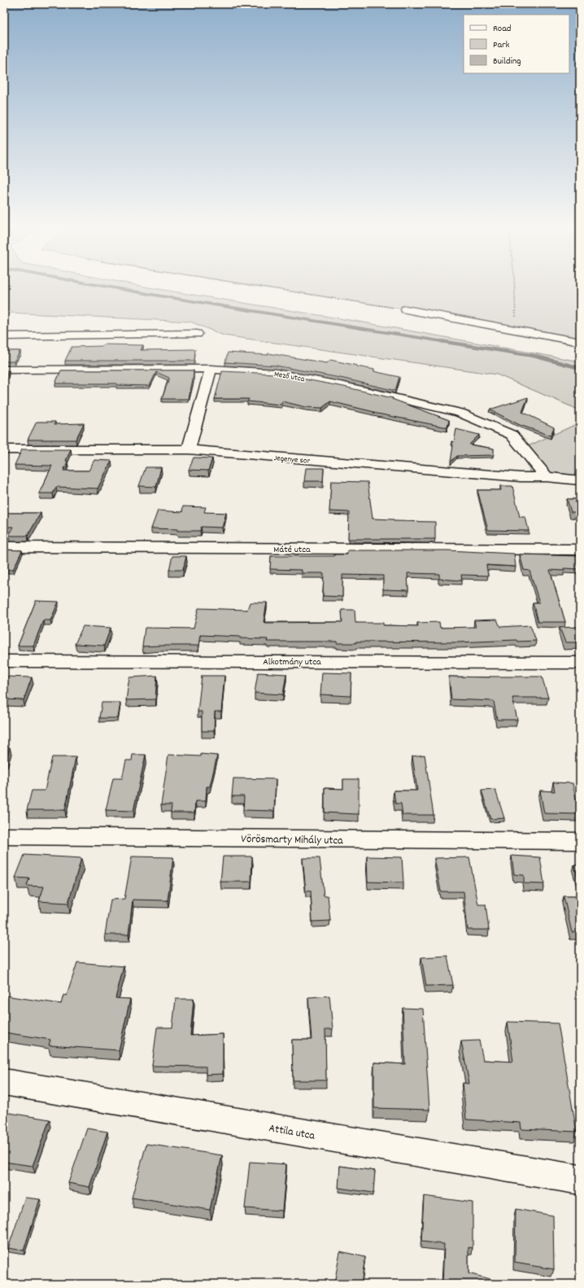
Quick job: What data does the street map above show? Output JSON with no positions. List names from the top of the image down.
{
  "streets": {
    "street": [
      "Mező utca",
      "Jegenye sor",
      "Máté utca",
      "Alkotmány utca",
      "Vörösmarty Mihály utca",
      "Attila utca"
    ]
  },
  "crossings": [
    ["Mező utca", "Jegenye sor"]
  ],
  "legend": ["Road", "Park", "Building"]
}
